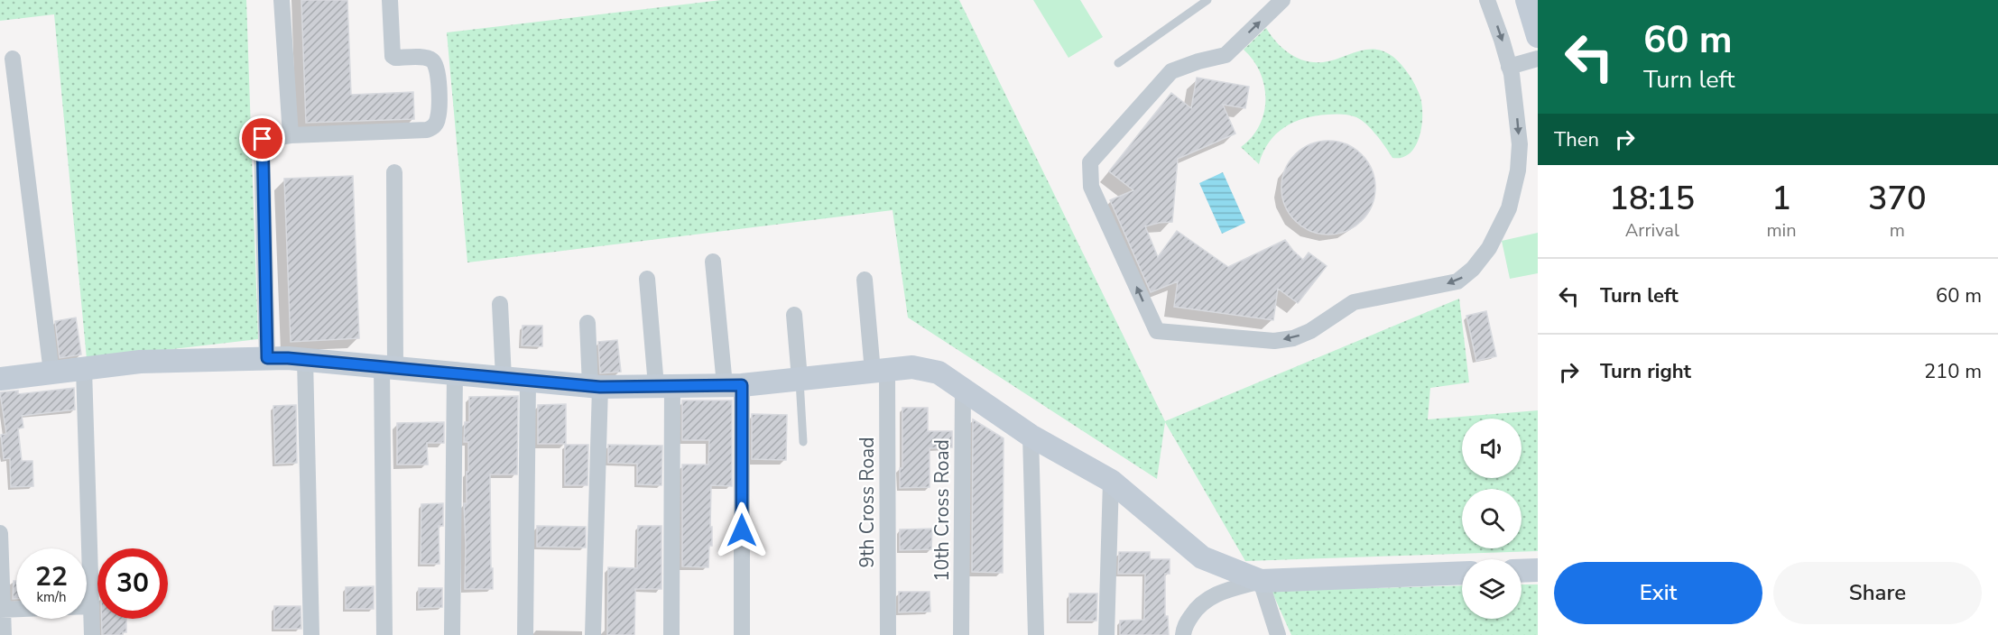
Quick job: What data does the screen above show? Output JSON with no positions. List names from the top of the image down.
{
  "streets": {
    "street": ["9th Cross Road", "10th Cross Road"]
  },
  "page": {
    "turn": ["60 m", "Turn left"],
    "then": "Then",
    "eta": [
      "18:15",
      "Arrival",
      "1",
      "min",
      "370",
      "m"
    ],
    "list": [
      {
        "name": "Turn left",
        "value": "60 m"
      },
      {
        "name": "Turn right",
        "value": "210 m"
      }
    ],
    "speed": "22 km/h",
    "limit": "30",
    "buttons": ["Exit", "Share"]
  }
}
